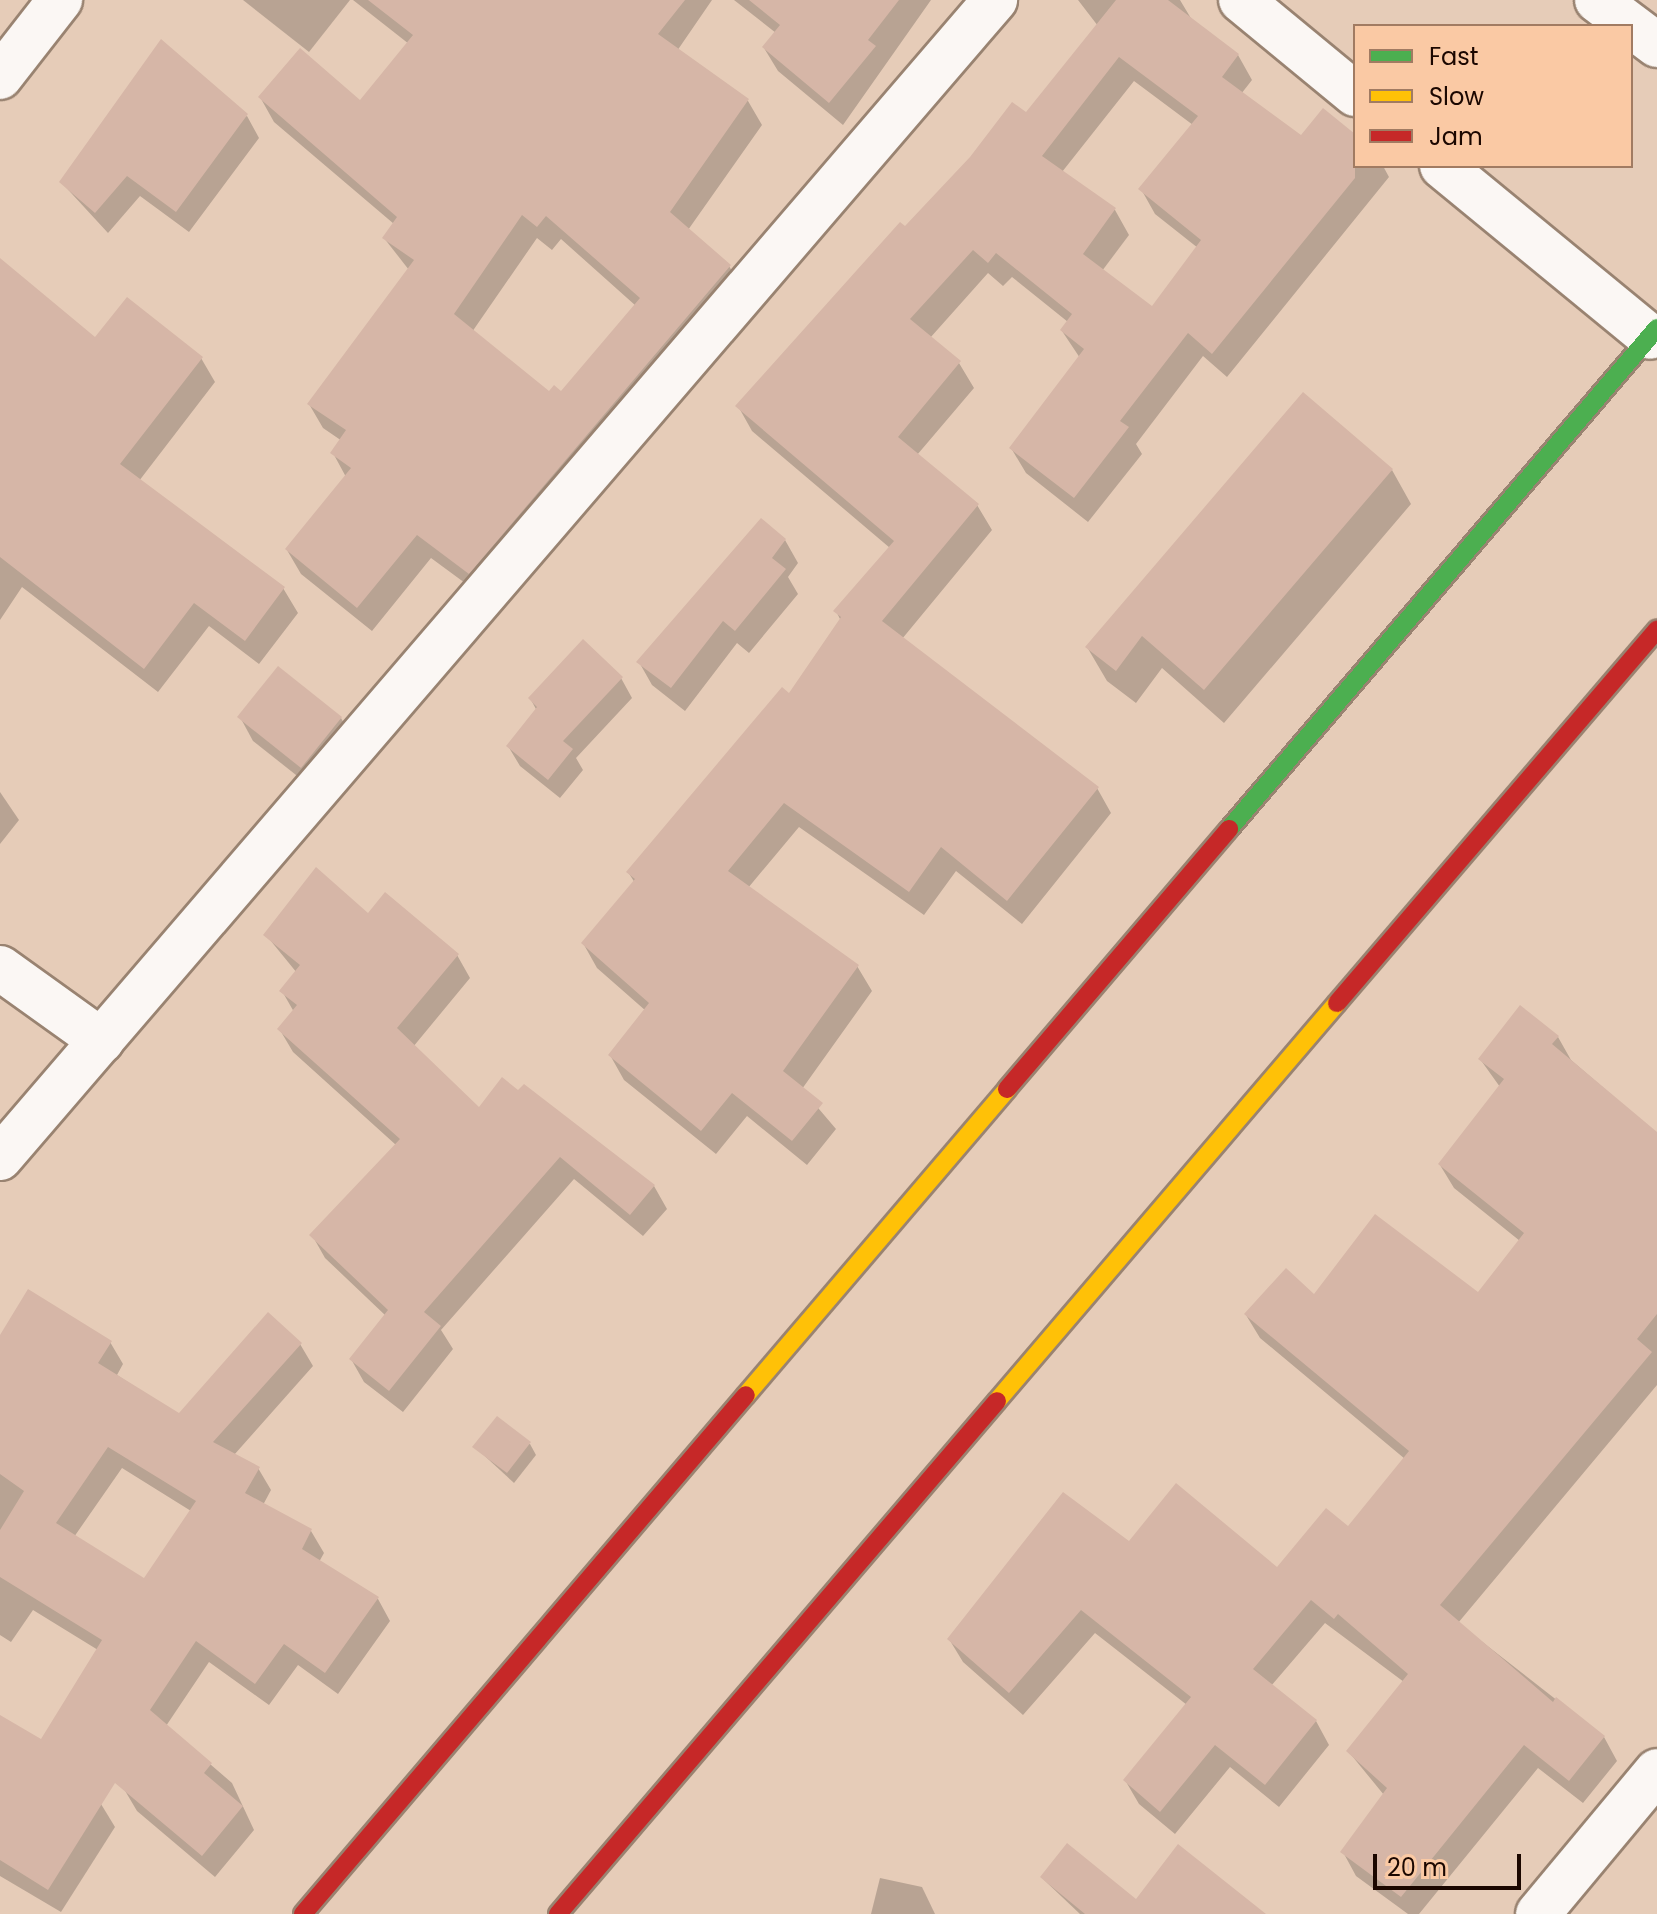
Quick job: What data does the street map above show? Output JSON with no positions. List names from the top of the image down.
{
  "legend": ["Fast", "Slow", "Jam"],
  "scale_bar": "20 m"
}
